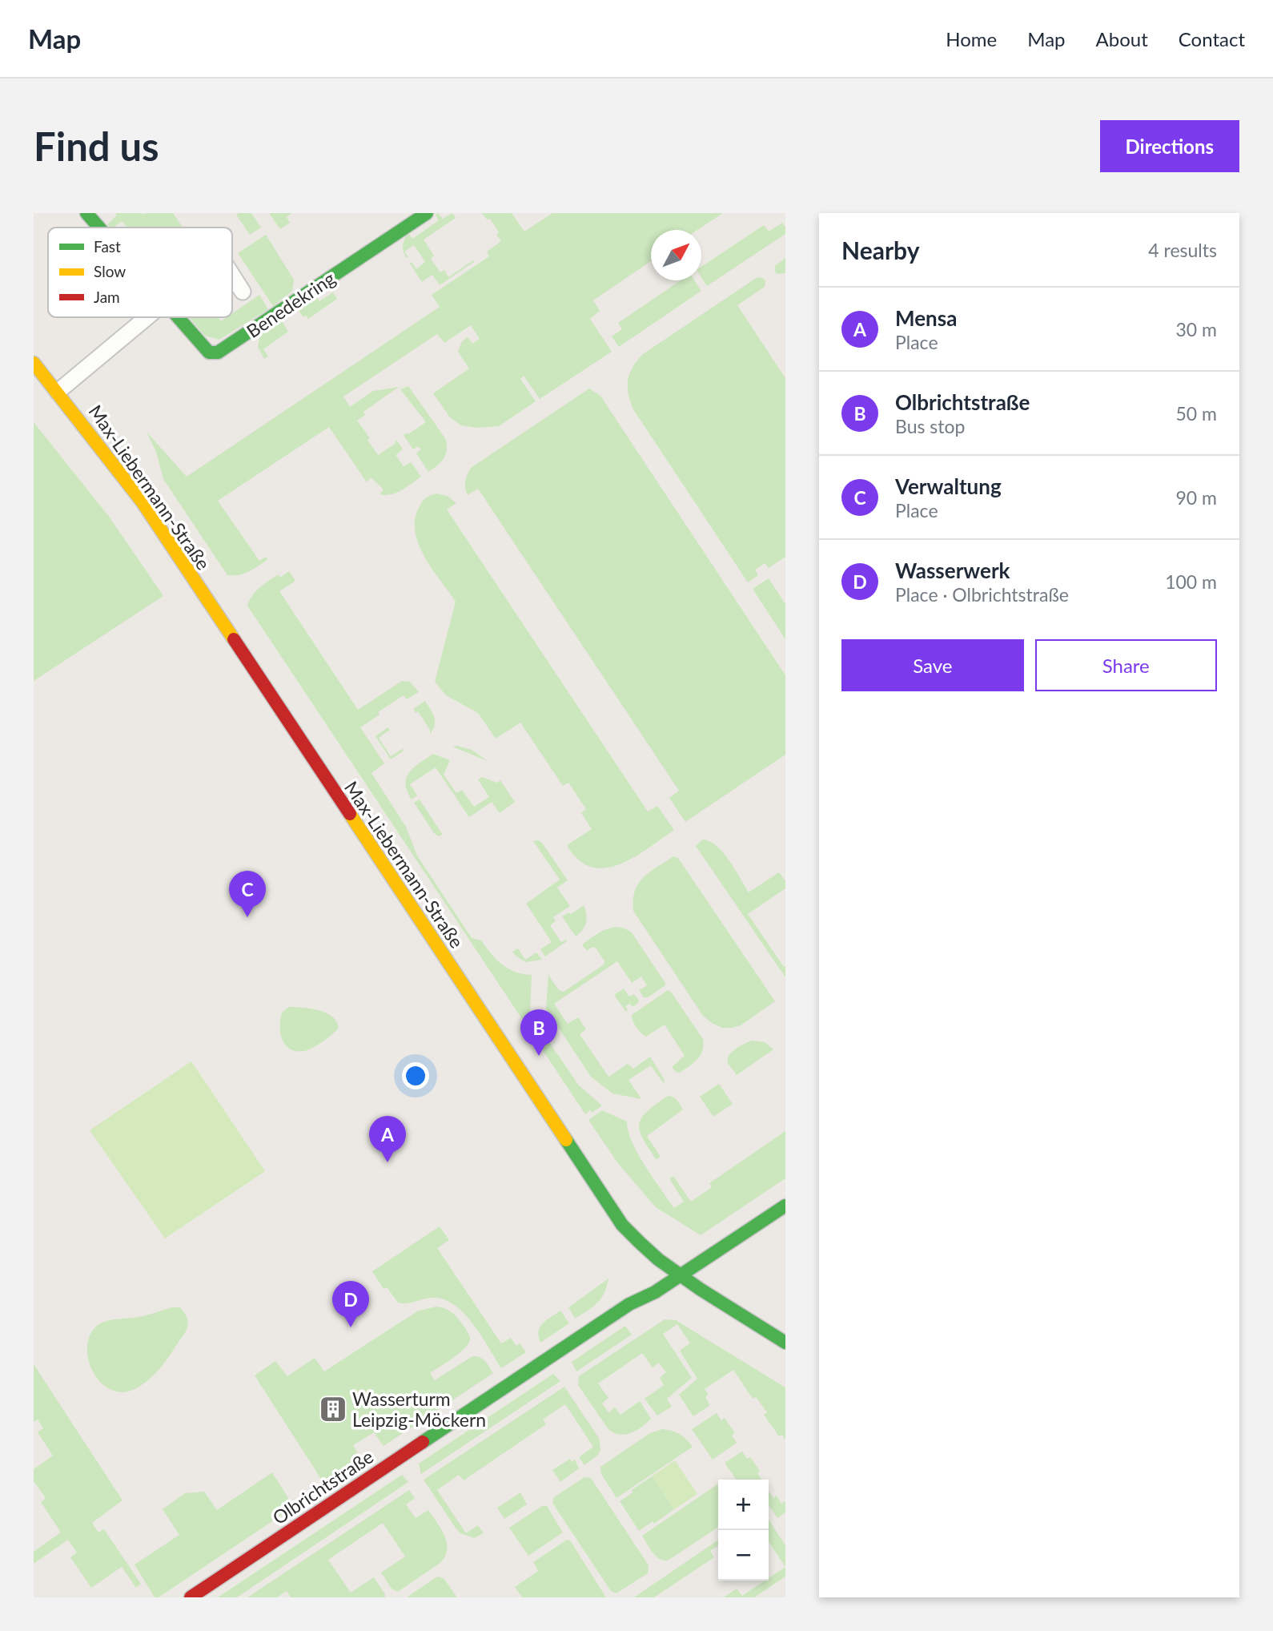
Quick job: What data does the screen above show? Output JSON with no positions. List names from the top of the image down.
{
  "streets": {
    "main road": ["Benedekring", "Max-Liebermann-Straße", "Olbrichtstraße"]
  },
  "crossings": [
    ["Benedekring", "Max-Liebermann-Straße"],
    ["Max-Liebermann-Straße", "Olbrichtstraße"]
  ],
  "places": {
    "building": ["Wasserturm Leipzig-Möckern"]
  },
  "legend": ["Fast", "Slow", "Jam"],
  "north": "top right",
  "page": {
    "header": "Map",
    "nav": [
      "Home",
      "Map",
      "About",
      "Contact"
    ],
    "buttons": [
      "Directions",
      ["Save", "Share"]
    ],
    "title": "Find us",
    "heading": ["Nearby", "4 results"],
    "list": [
      {
        "mark": "A",
        "name": "Mensa",
        "note": "Place",
        "value": "30 m"
      },
      {
        "mark": "B",
        "name": "Olbrichtstraße",
        "note": "Bus stop",
        "value": "50 m"
      },
      {
        "mark": "C",
        "name": "Verwaltung",
        "note": "Place",
        "value": "90 m"
      },
      {
        "mark": "D",
        "name": "Wasserwerk",
        "note": "Place · Olbrichtstraße",
        "value": "100 m"
      }
    ],
    "pins": [
      "C",
      "B",
      "A",
      "D"
    ],
    "map_buttons": ["+", "−"]
  }
}
